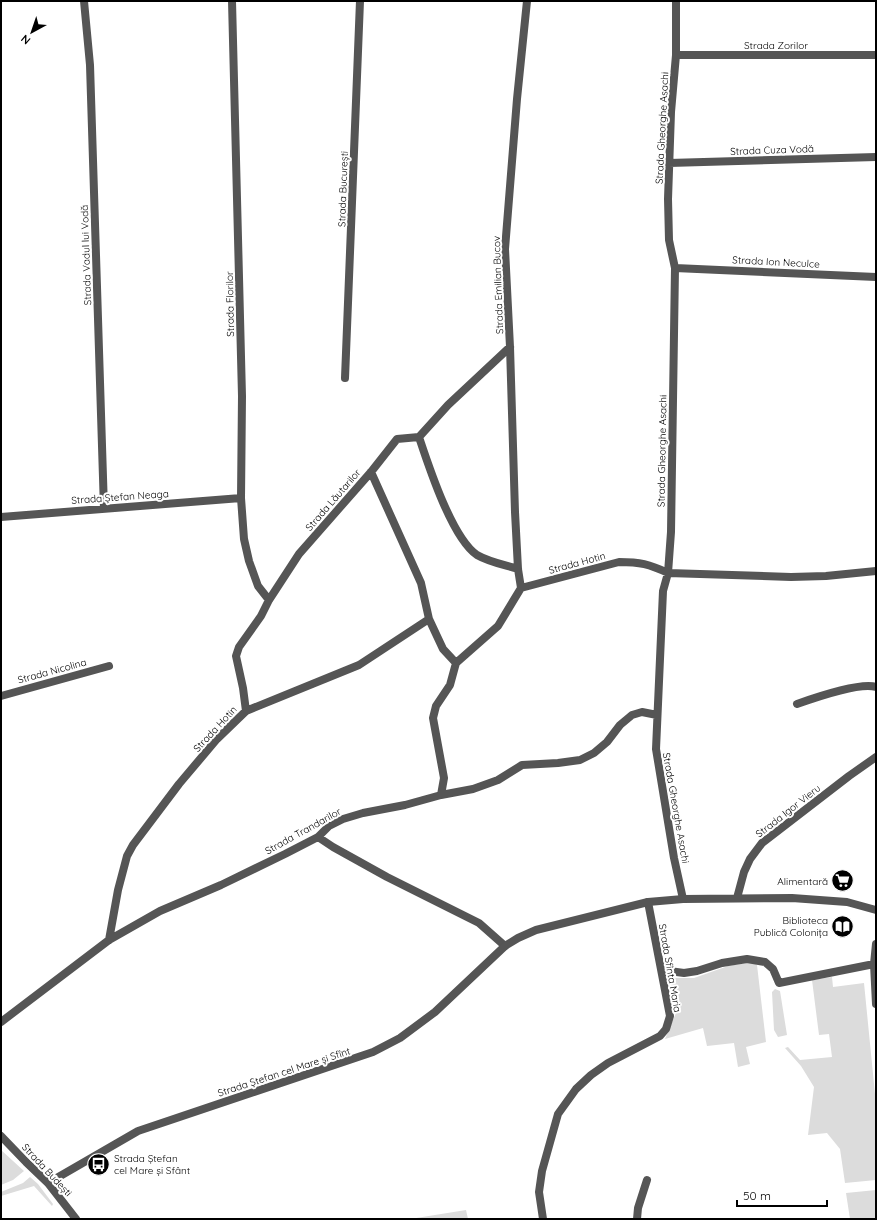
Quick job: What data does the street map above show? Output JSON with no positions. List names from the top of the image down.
{
  "streets": {
    "street": [
      "Strada Zorilor",
      "Strada Gheorghe Asachi",
      "Strada Cuza Vodă",
      "Strada București",
      "Strada Vadul lui Vodă",
      "Strada Ion Neculce",
      "Strada Emilian Bucov",
      "Strada Florilor",
      "Strada Ștefan Neaga",
      "Strada Lăutarilor",
      "Strada Hotin",
      "Strada Nicolina",
      "Strada Igor Vieru",
      "Strada Trandarilor",
      "Strada Sfînta Maria",
      "Strada Ștefan cel Mare și Sfînt",
      "Strada Budești"
    ]
  },
  "crossings": [
    ["Strada Zorilor", "Strada Gheorghe Asachi"],
    ["Strada Gheorghe Asachi", "Strada Cuza Vodă"],
    ["Strada Gheorghe Asachi", "Strada Ion Neculce"],
    ["Strada Gheorghe Asachi", "Strada Hotin"],
    ["Strada Gheorghe Asachi", "Strada Trandarilor"],
    ["Strada Gheorghe Asachi", "Strada Ștefan cel Mare și Sfînt"],
    ["Strada Vadul lui Vodă", "Strada Ștefan Neaga"],
    ["Strada Emilian Bucov", "Strada Hotin"],
    ["Strada Florilor", "Strada Ștefan Neaga"],
    ["Strada Florilor", "Strada Lăutarilor"],
    ["Strada Lăutarilor", "Strada Hotin"],
    ["Strada Hotin", "Strada Trandarilor"],
    ["Strada Igor Vieru", "Strada Ștefan cel Mare și Sfînt"],
    ["Strada Sfînta Maria", "Strada Ștefan cel Mare și Sfînt"],
    ["Strada Ștefan cel Mare și Sfînt", "Strada Budești"]
  ],
  "places": {
    "supermarket": ["Alimentară"],
    "library": ["Biblioteca Publică Colonița"],
    "bus stop": ["Strada Ștefan cel Mare și Sfânt"]
  },
  "scale_bar": "50 m",
  "north": "bottom left"
}
